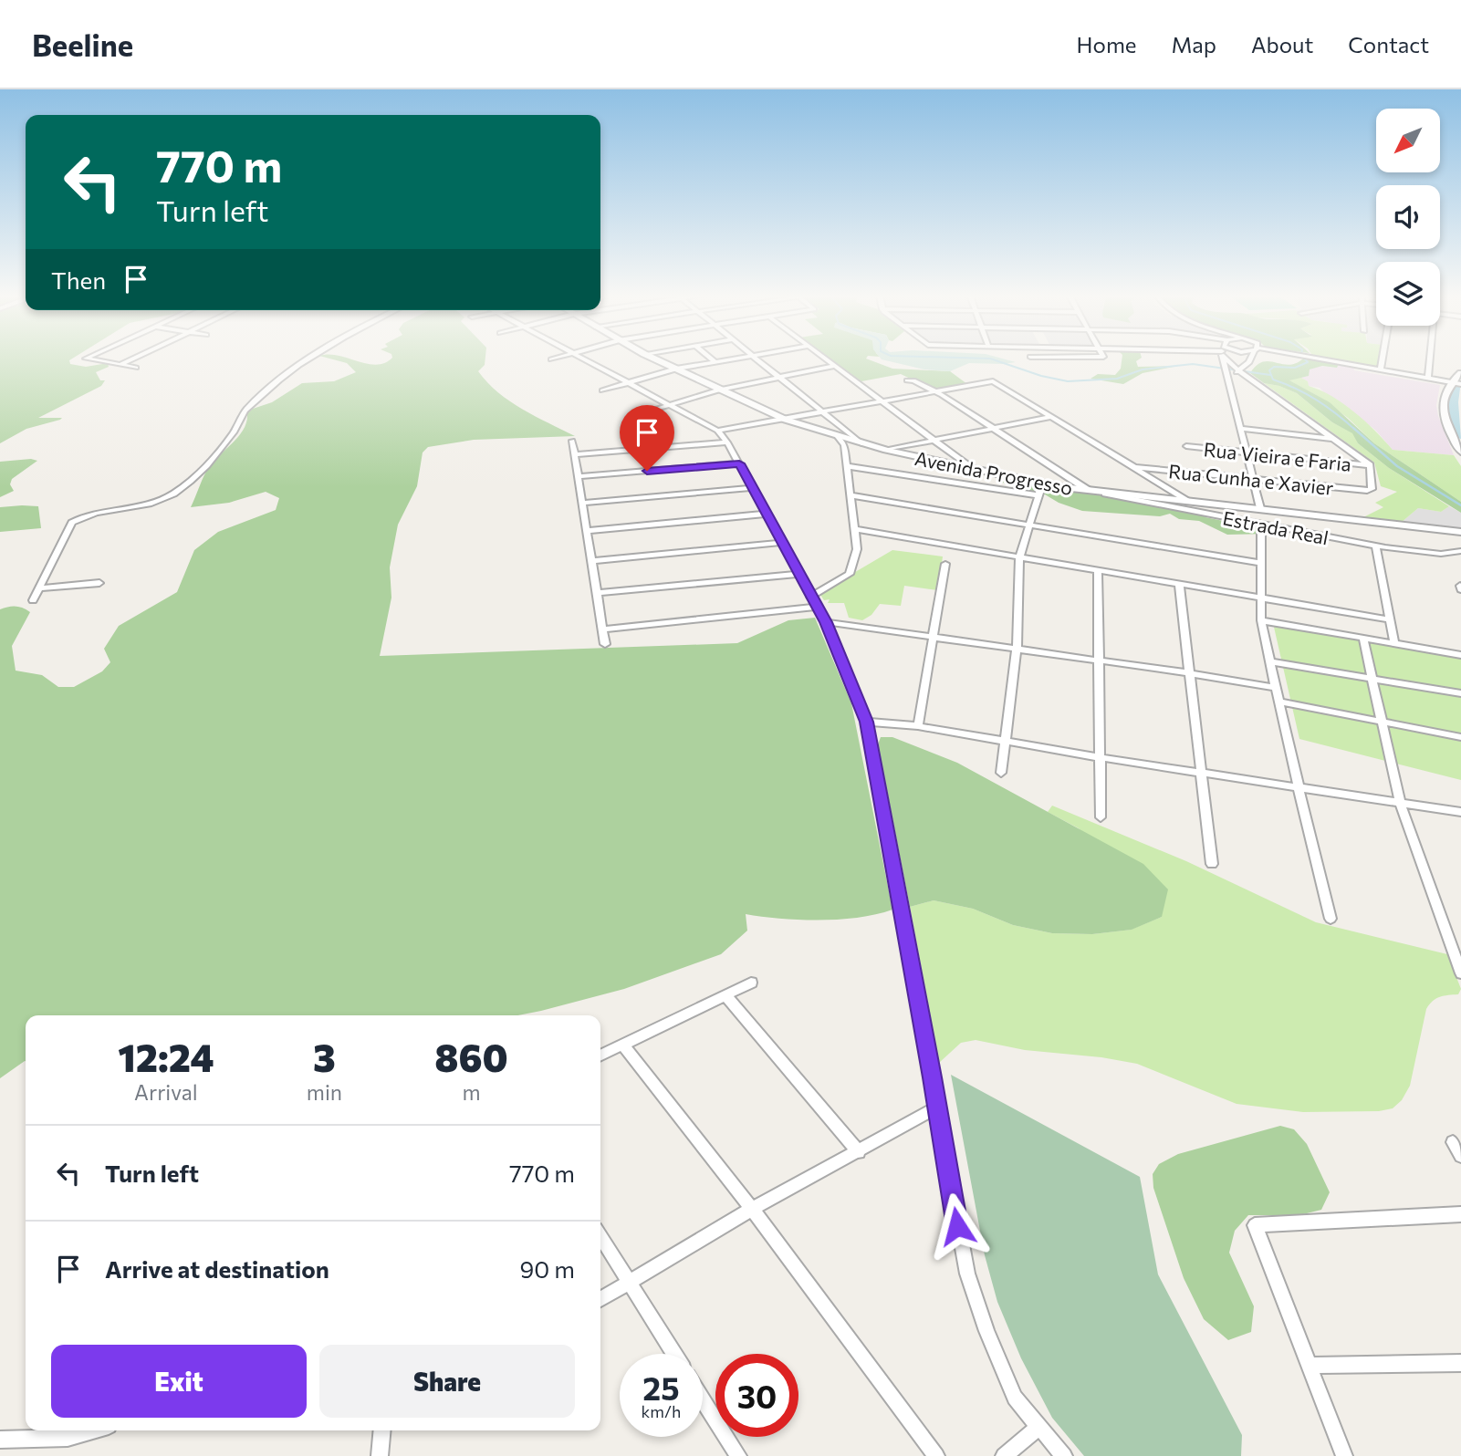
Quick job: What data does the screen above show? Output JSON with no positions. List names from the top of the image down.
{
  "streets": {
    "street": [
      "Rua Vieira e Faria",
      "Avenida Progresso",
      "Rua Cunha e Xavier",
      "Estrada Real"
    ]
  },
  "crossings": [
    ["Rua Vieira e Faria", "Rua Cunha e Xavier"],
    ["Avenida Progresso", "Estrada Real"]
  ],
  "north": "bottom left",
  "page": {
    "header": "Beeline",
    "nav": [
      "Home",
      "Map",
      "About",
      "Contact"
    ],
    "turn": ["770 m", "Turn left"],
    "then": "Then",
    "eta": [
      "12:24",
      "Arrival",
      "3",
      "min",
      "860",
      "m"
    ],
    "list": [
      {
        "name": "Turn left",
        "value": "770 m"
      },
      {
        "name": "Arrive at destination",
        "value": "90 m"
      }
    ],
    "buttons": ["Exit", "Share"],
    "speed": "25 km/h",
    "limit": "30"
  }
}
